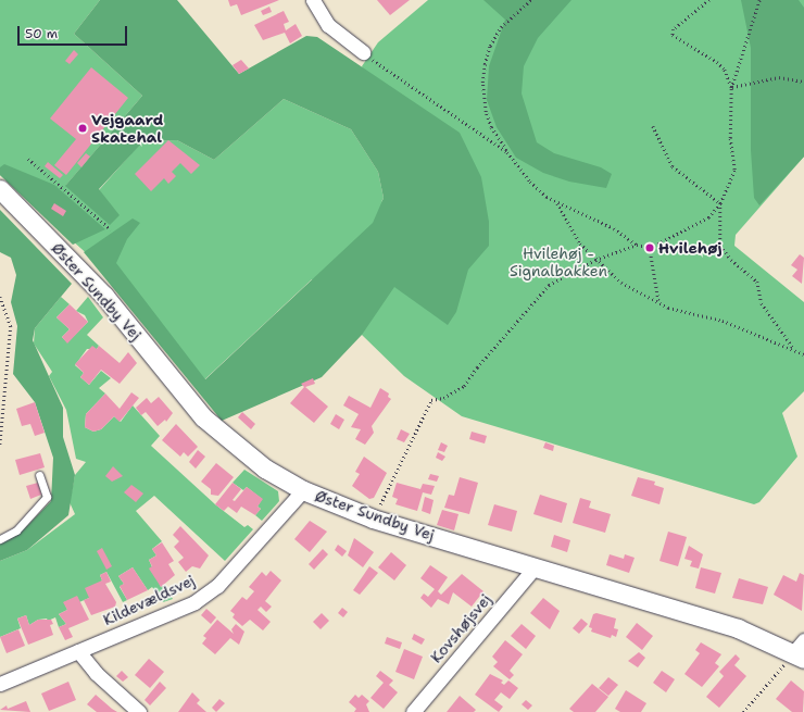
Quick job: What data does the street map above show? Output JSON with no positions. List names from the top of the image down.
{
  "streets": {
    "street": ["Øster Sundby Vej", "Kildevældsvej", "Kovshøjsvej"]
  },
  "crossings": [
    ["Øster Sundby Vej", "Kildevældsvej"],
    ["Øster Sundby Vej", "Kovshøjsvej"]
  ],
  "parks": ["Hvilehøj - Signalbakken"],
  "places": ["Vejgaard Skatehal", "Hvilehøj"],
  "scale_bar": "50 m"
}
